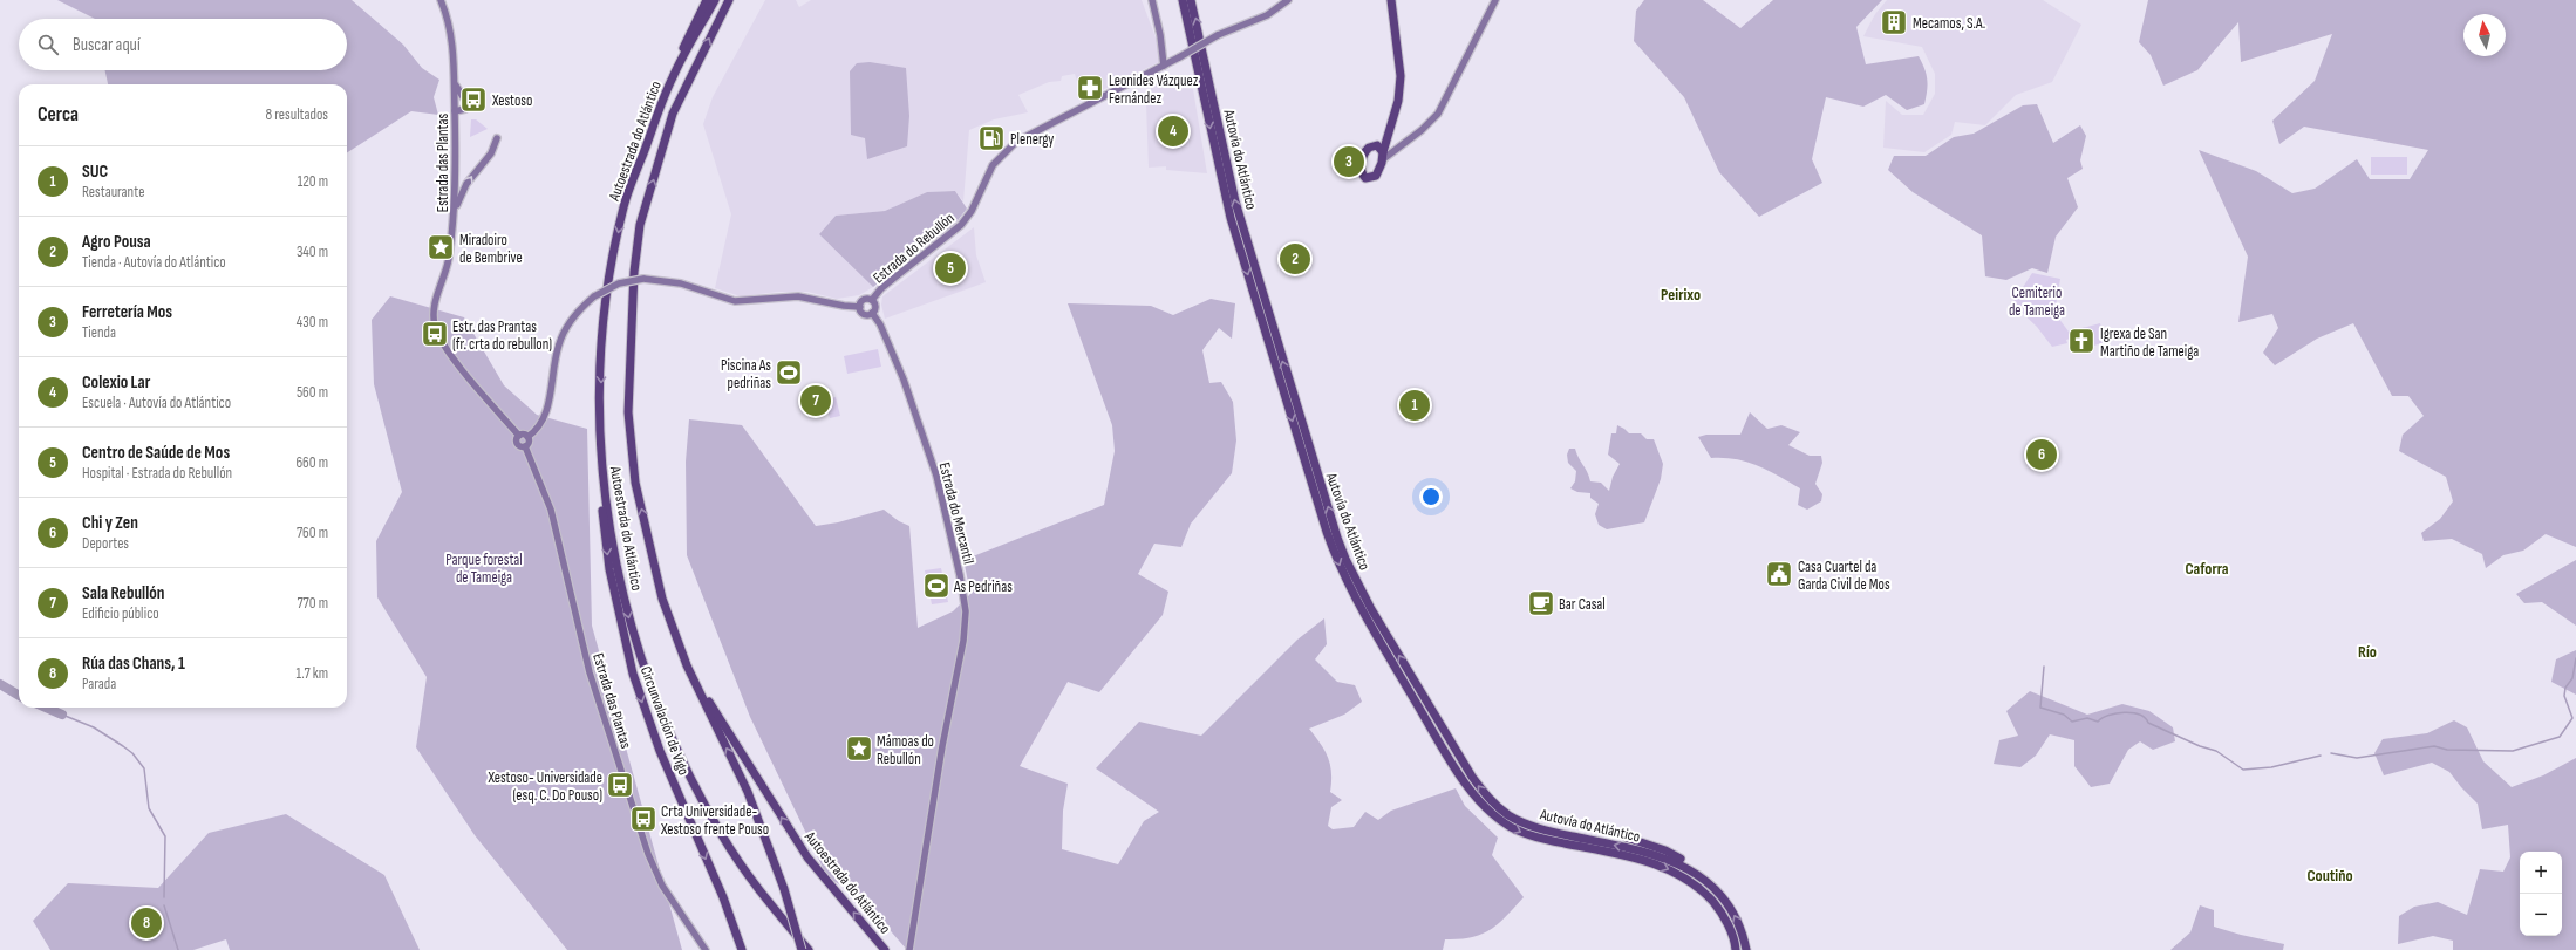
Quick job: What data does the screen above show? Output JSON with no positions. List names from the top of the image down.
{
  "streets": {
    "highway": ["Autoestrada do Atlántico", "Autovía do Atlántico", "Circunvalación de Vigo"],
    "street": ["Estrada das Plantas", "Estrada do Rebullón", "Estrada do Mercantil"]
  },
  "crossings": [
    ["Autoestrada do Atlántico", "Circunvalación de Vigo"],
    ["Estrada do Rebullón", "Estrada do Mercantil"]
  ],
  "one_way": ["Circunvalación de Vigo"],
  "districts": [
    "Peirixo",
    "Caforra",
    "Río",
    "Coutiño"
  ],
  "parks": ["Cemiterio de Tameiga", "Parque forestal de Tameiga"],
  "places": {
    "building": ["Mecamos, S.A."],
    "pharmacy": ["Leonides Vázquez Fernández"],
    "bus stop": [
      "Xestoso",
      "Estr. das Prantas (fr. crta do rebullon)",
      "Xestoso- Universidade (esq. C. Do Pouso)",
      "Crta Universidade- Xestoso frente Pouso"
    ],
    "fuel station": ["Plenergy"],
    "place": ["Miradoiro de Bembrive", "Mámoas do Rebullón"],
    "church": ["Igrexa de San Martiño de Tameiga"],
    "sports": ["Piscina As pedriñas", "As Pedriñas"],
    "public building": ["Casa Cuartel da Garda Civil de Mos"],
    "cafe": ["Bar Casal"]
  },
  "north": "top",
  "page": {
    "search": "Buscar aquí",
    "heading": ["Cerca", "8 resultados"],
    "pins": [
      "4",
      "3",
      "2",
      "5",
      "7",
      "1",
      "6",
      "8"
    ],
    "list": [
      {
        "mark": "1",
        "name": "SUC",
        "note": "Restaurante",
        "value": "120 m"
      },
      {
        "mark": "2",
        "name": "Agro Pousa",
        "note": "Tienda · Autovía do Atlántico",
        "value": "340 m"
      },
      {
        "mark": "3",
        "name": "Ferretería Mos",
        "note": "Tienda",
        "value": "430 m"
      },
      {
        "mark": "4",
        "name": "Colexio Lar",
        "note": "Escuela · Autovía do Atlántico",
        "value": "560 m"
      },
      {
        "mark": "5",
        "name": "Centro de Saúde de Mos",
        "note": "Hospital · Estrada do Rebullón",
        "value": "660 m"
      },
      {
        "mark": "6",
        "name": "Chi y Zen",
        "note": "Deportes",
        "value": "760 m"
      },
      {
        "mark": "7",
        "name": "Sala Rebullón",
        "note": "Edificio público",
        "value": "770 m"
      },
      {
        "mark": "8",
        "name": "Rúa das Chans, 1",
        "note": "Parada",
        "value": "1.7 km"
      }
    ],
    "map_buttons": ["+", "−"]
  }
}
